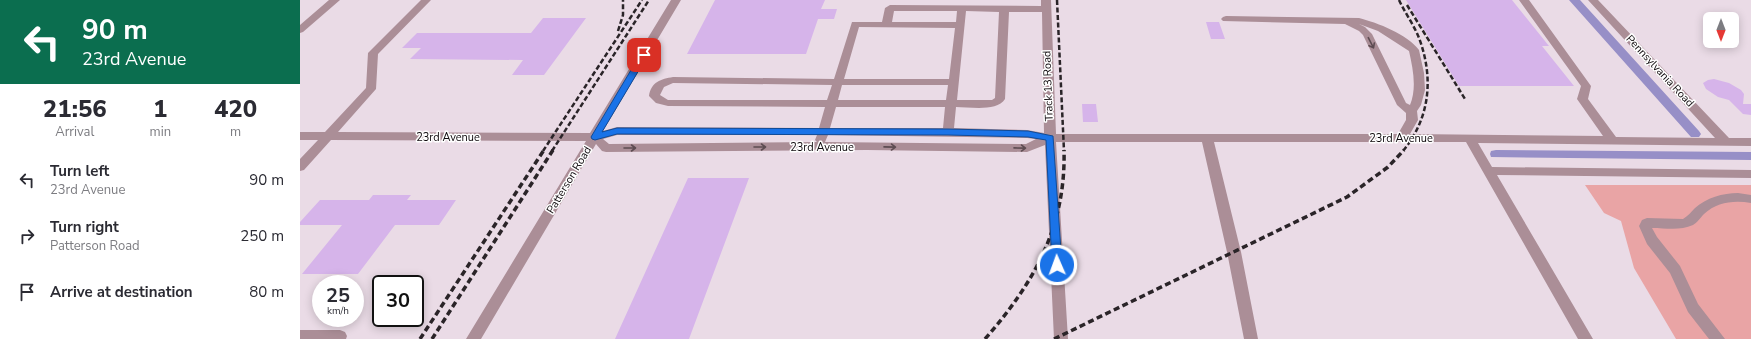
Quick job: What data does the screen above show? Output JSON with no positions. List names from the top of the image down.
{
  "streets": {
    "street": [
      "Pennsylvania Road",
      "Track 13 Road",
      "23rd Avenue",
      "Patterson Road"
    ]
  },
  "crossings": [
    ["Pennsylvania Road", "23rd Avenue"],
    ["Track 13 Road", "23rd Avenue"],
    ["23rd Avenue", "Patterson Road"]
  ],
  "north": "bottom",
  "page": {
    "turn": ["90 m", "23rd Avenue"],
    "eta": [
      "21:56",
      "Arrival",
      "1",
      "min",
      "420",
      "m"
    ],
    "list": [
      {
        "name": "Turn left",
        "note": "23rd Avenue",
        "value": "90 m"
      },
      {
        "name": "Turn right",
        "note": "Patterson Road",
        "value": "250 m"
      },
      {
        "name": "Arrive at destination",
        "value": "80 m"
      }
    ],
    "speed": "25 km/h",
    "limit": "30"
  }
}
